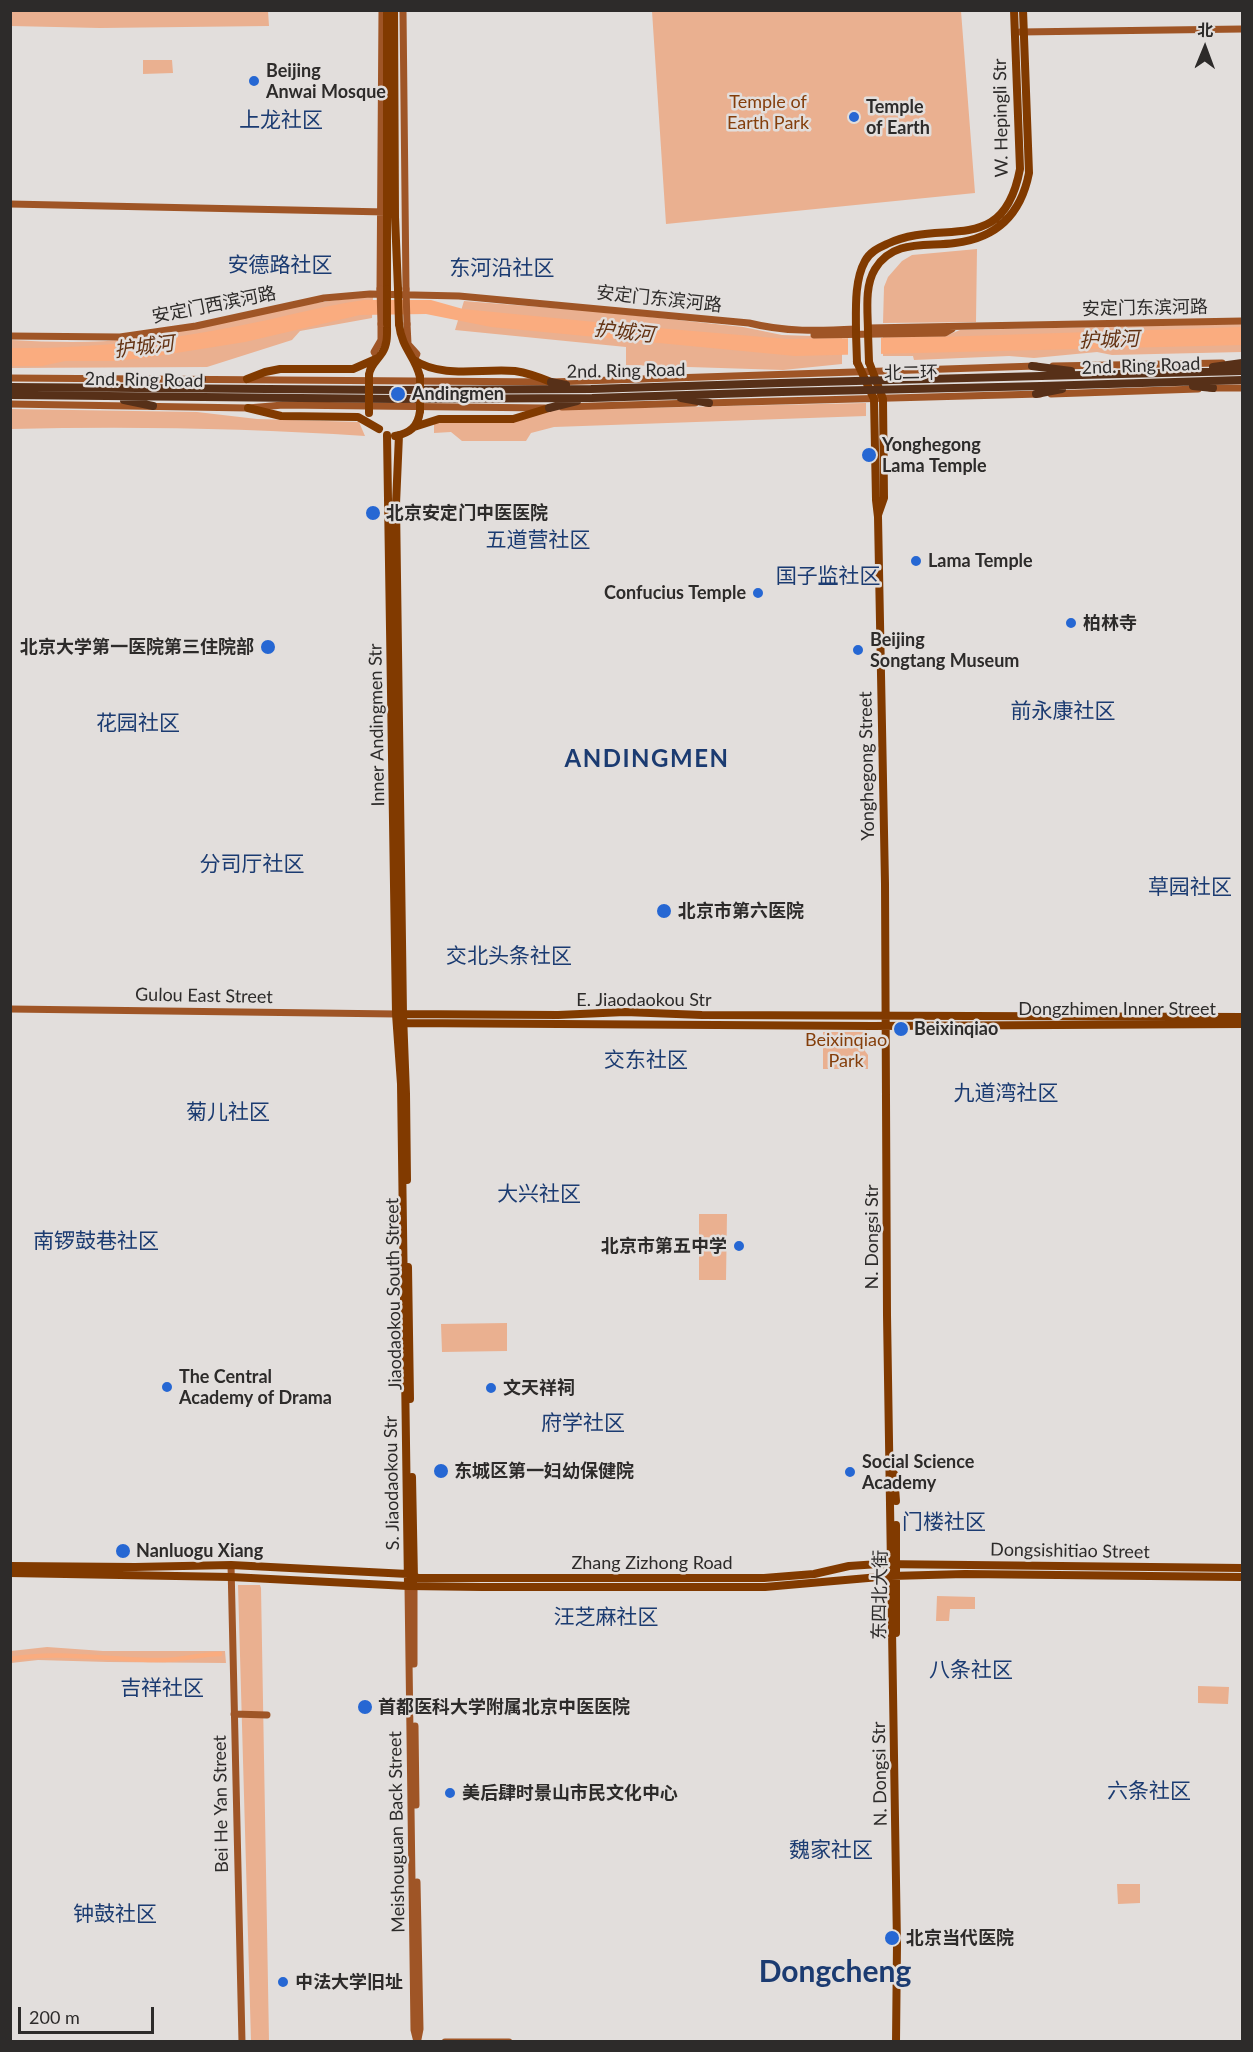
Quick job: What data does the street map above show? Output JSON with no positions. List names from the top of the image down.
{
  "streets": {
    "highway": ["2nd. Ring Road", "北二环"],
    "main road": [
      "W. Hepingli Str",
      "Inner Andingmen Str",
      "Yonghegong Street",
      "E. Jiaodaokou Str",
      "Dongzhimen Inner Street",
      "N. Dongsi Str",
      "Jiaodaokou South Street",
      "S. Jiaodaokou Str",
      "Dongsishitiao Street",
      "Zhang Zizhong Road",
      "东四北大街"
    ],
    "street": [
      "安定门东滨河路",
      "安定门西滨河路",
      "Gulou East Street",
      "Bei He Yan Street",
      "Meishouguan Back Street"
    ]
  },
  "crossings": [
    ["W. Hepingli Str", "安定门东滨河路"],
    ["W. Hepingli Str", "Yonghegong Street"],
    ["安定门东滨河路", "安定门西滨河路"],
    ["2nd. Ring Road", "北二环"],
    ["Inner Andingmen Str", "Gulou East Street"],
    ["Inner Andingmen Str", "E. Jiaodaokou Str"],
    ["Inner Andingmen Str", "Jiaodaokou South Street"],
    ["Inner Andingmen Str", "S. Jiaodaokou Str"],
    ["Yonghegong Street", "E. Jiaodaokou Str"],
    ["Yonghegong Street", "Dongzhimen Inner Street"],
    ["Yonghegong Street", "N. Dongsi Str"],
    ["Gulou East Street", "E. Jiaodaokou Str"],
    ["Gulou East Street", "Jiaodaokou South Street"],
    ["Gulou East Street", "S. Jiaodaokou Str"],
    ["E. Jiaodaokou Str", "Jiaodaokou South Street"],
    ["E. Jiaodaokou Str", "S. Jiaodaokou Str"],
    ["Dongzhimen Inner Street", "N. Dongsi Str"],
    ["Dongzhimen Inner Street", "Jiaodaokou South Street"],
    ["N. Dongsi Str", "东四北大街"],
    ["Jiaodaokou South Street", "S. Jiaodaokou Str"],
    ["Jiaodaokou South Street", "Zhang Zizhong Road"],
    ["S. Jiaodaokou Str", "Zhang Zizhong Road"],
    ["Dongsishitiao Street", "Zhang Zizhong Road"],
    ["Dongsishitiao Street", "东四北大街"],
    ["Zhang Zizhong Road", "东四北大街"],
    ["Zhang Zizhong Road", "Bei He Yan Street"],
    ["Zhang Zizhong Road", "Meishouguan Back Street"]
  ],
  "districts": [
    "上龙社区",
    "安德路社区",
    "东河沿社区",
    "五道营社区",
    "国子监社区",
    "前永康社区",
    "花园社区",
    "ANDINGMEN",
    "分司厅社区",
    "草园社区",
    "交北头条社区",
    "交东社区",
    "九道湾社区",
    "菊儿社区",
    "大兴社区",
    "南锣鼓巷社区",
    "府学社区",
    "门楼社区",
    "汪芝麻社区",
    "八条社区",
    "吉祥社区",
    "六条社区",
    "魏家社区",
    "钟鼓社区",
    "Dongcheng"
  ],
  "water": ["护城河"],
  "parks": ["Temple of Earth Park", "Beixinqiao Park"],
  "places": [
    "Beijing Anwai Mosque",
    "Temple of Earth",
    "Andingmen",
    "Yonghegong Lama Temple",
    "北京安定门中医医院",
    "Lama Temple",
    "Confucius Temple",
    "柏林寺",
    "北京大学第一医院第三住院部",
    "Beijing Songtang Museum",
    "北京市第六医院",
    "Beixinqiao",
    "北京市第五中学",
    "The Central Academy of Drama",
    "文天祥祠",
    "东城区第一妇幼保健院",
    "Social Science Academy",
    "Nanluogu Xiang",
    "首都医科大学附属北京中医医院",
    "美后肆时景山市民文化中心",
    "北京当代医院",
    "中法大学旧址"
  ],
  "scale_bar": "200 m",
  "north": "top"
}
